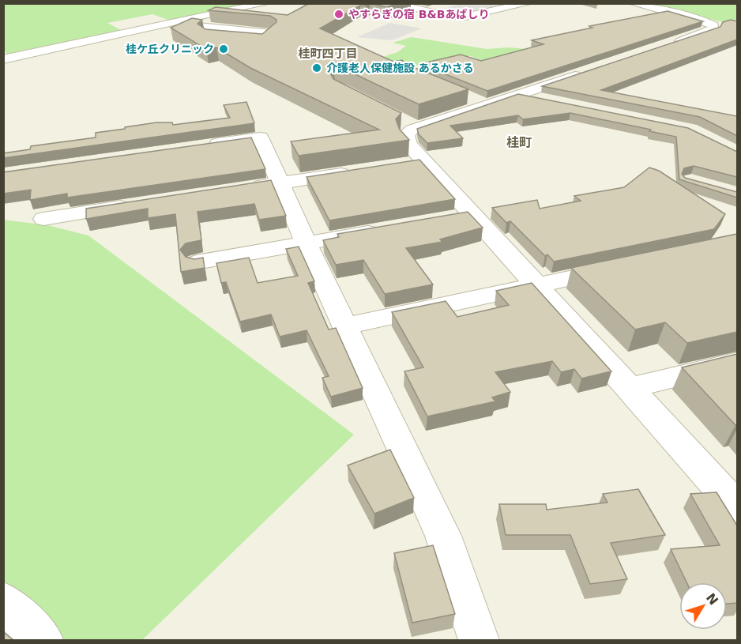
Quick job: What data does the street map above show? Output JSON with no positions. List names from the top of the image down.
{
  "districts": ["桂町四丁目", "桂町"],
  "places": ["やすらぎの宿 B&Bあばしり", "桂ケ丘クリニック", "介護老人保健施設 あるかさる"],
  "north": "top right"
}
